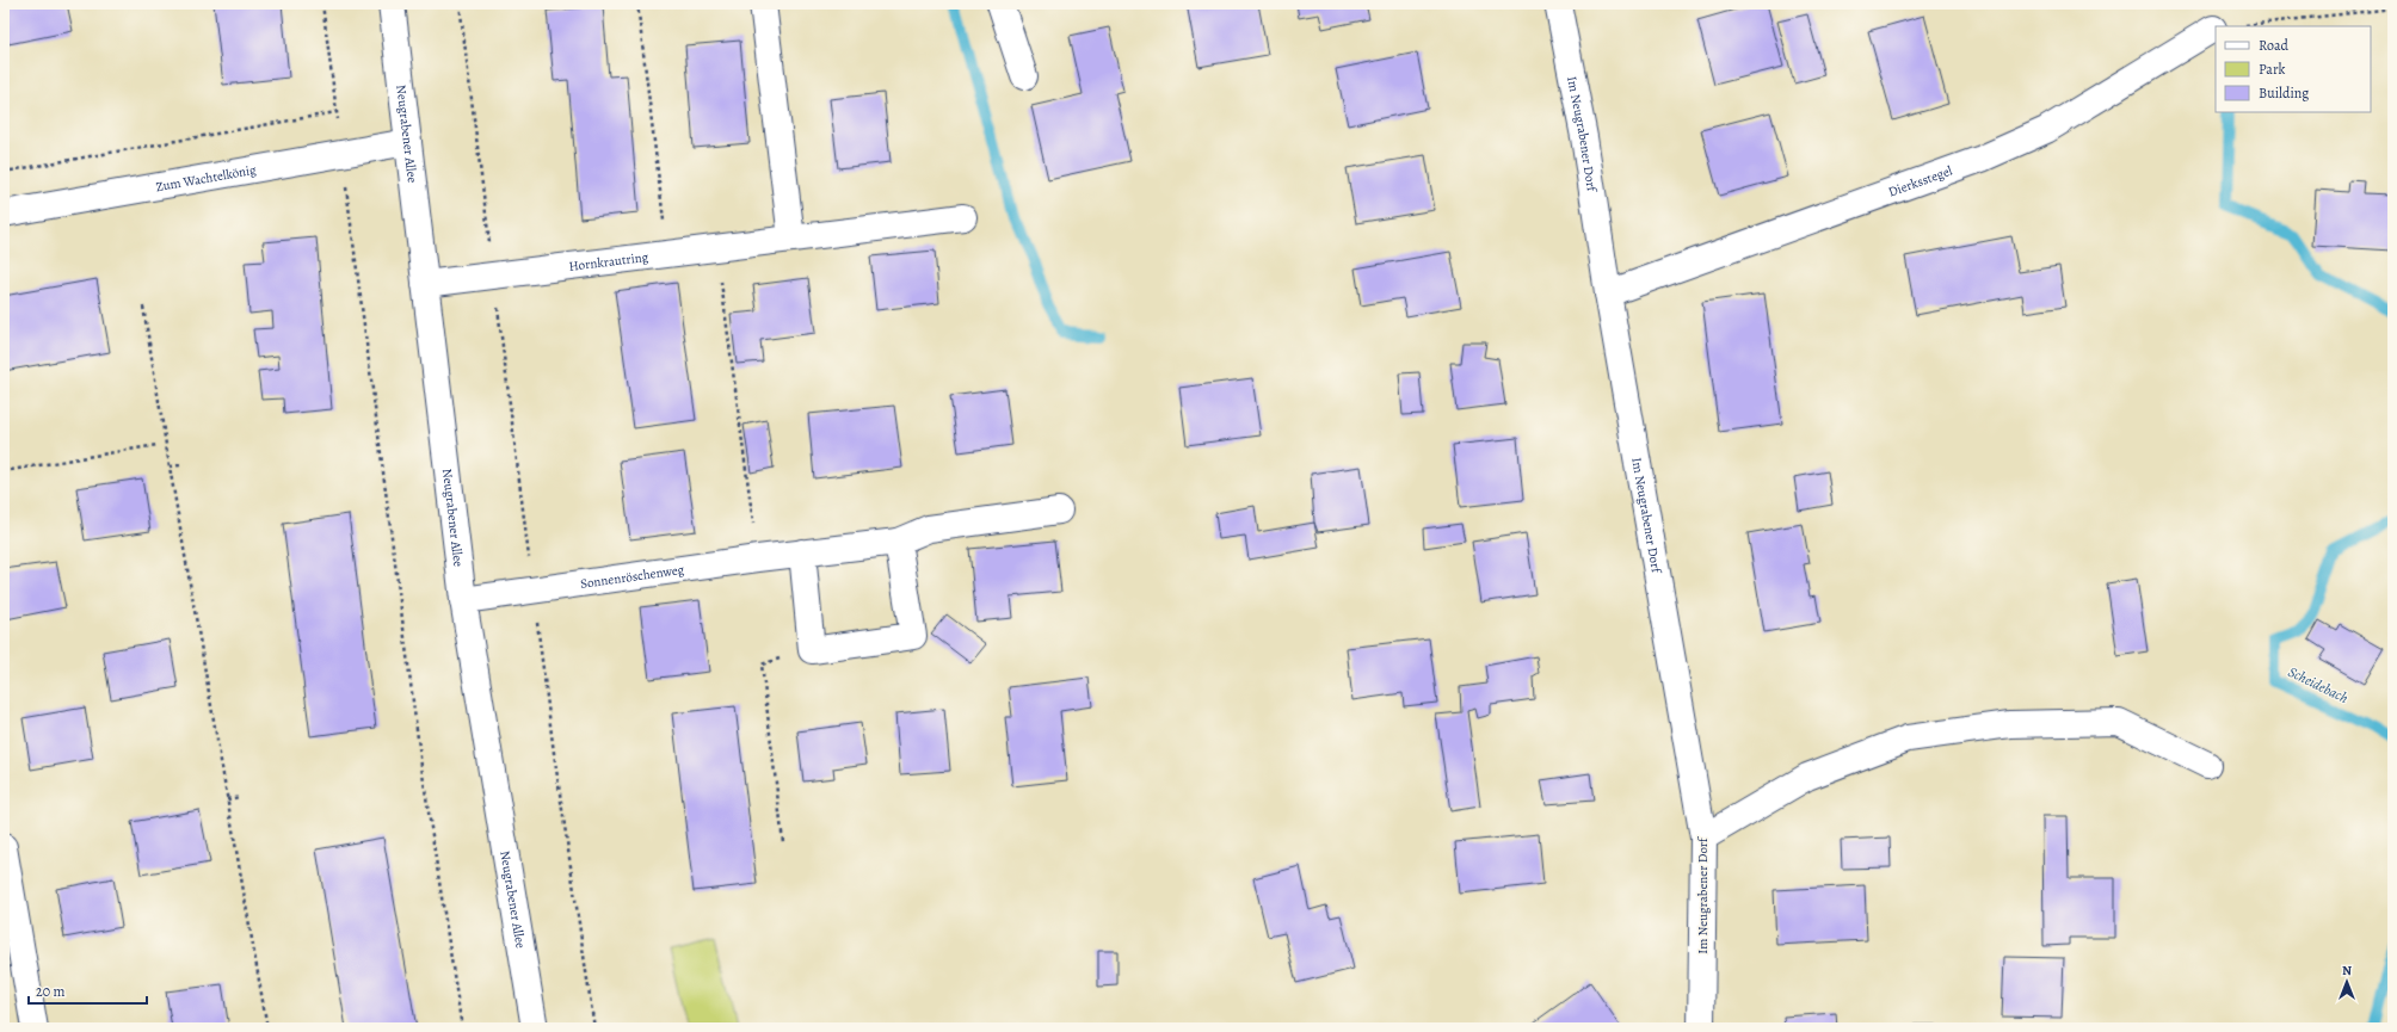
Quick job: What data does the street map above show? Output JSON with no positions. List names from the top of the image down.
{
  "streets": {
    "street": [
      "Neugrabener Allee",
      "Im Neugrabener Dorf",
      "Zum Wachtelkönig",
      "Dierksstegel",
      "Hornkrautring",
      "Sonnenröschenweg"
    ]
  },
  "crossings": [
    ["Neugrabener Allee", "Zum Wachtelkönig"],
    ["Neugrabener Allee", "Hornkrautring"],
    ["Neugrabener Allee", "Sonnenröschenweg"],
    ["Im Neugrabener Dorf", "Dierksstegel"]
  ],
  "water": ["Scheidebach"],
  "legend": ["Road", "Park", "Building"],
  "scale_bar": "20 m",
  "north": "top"
}
